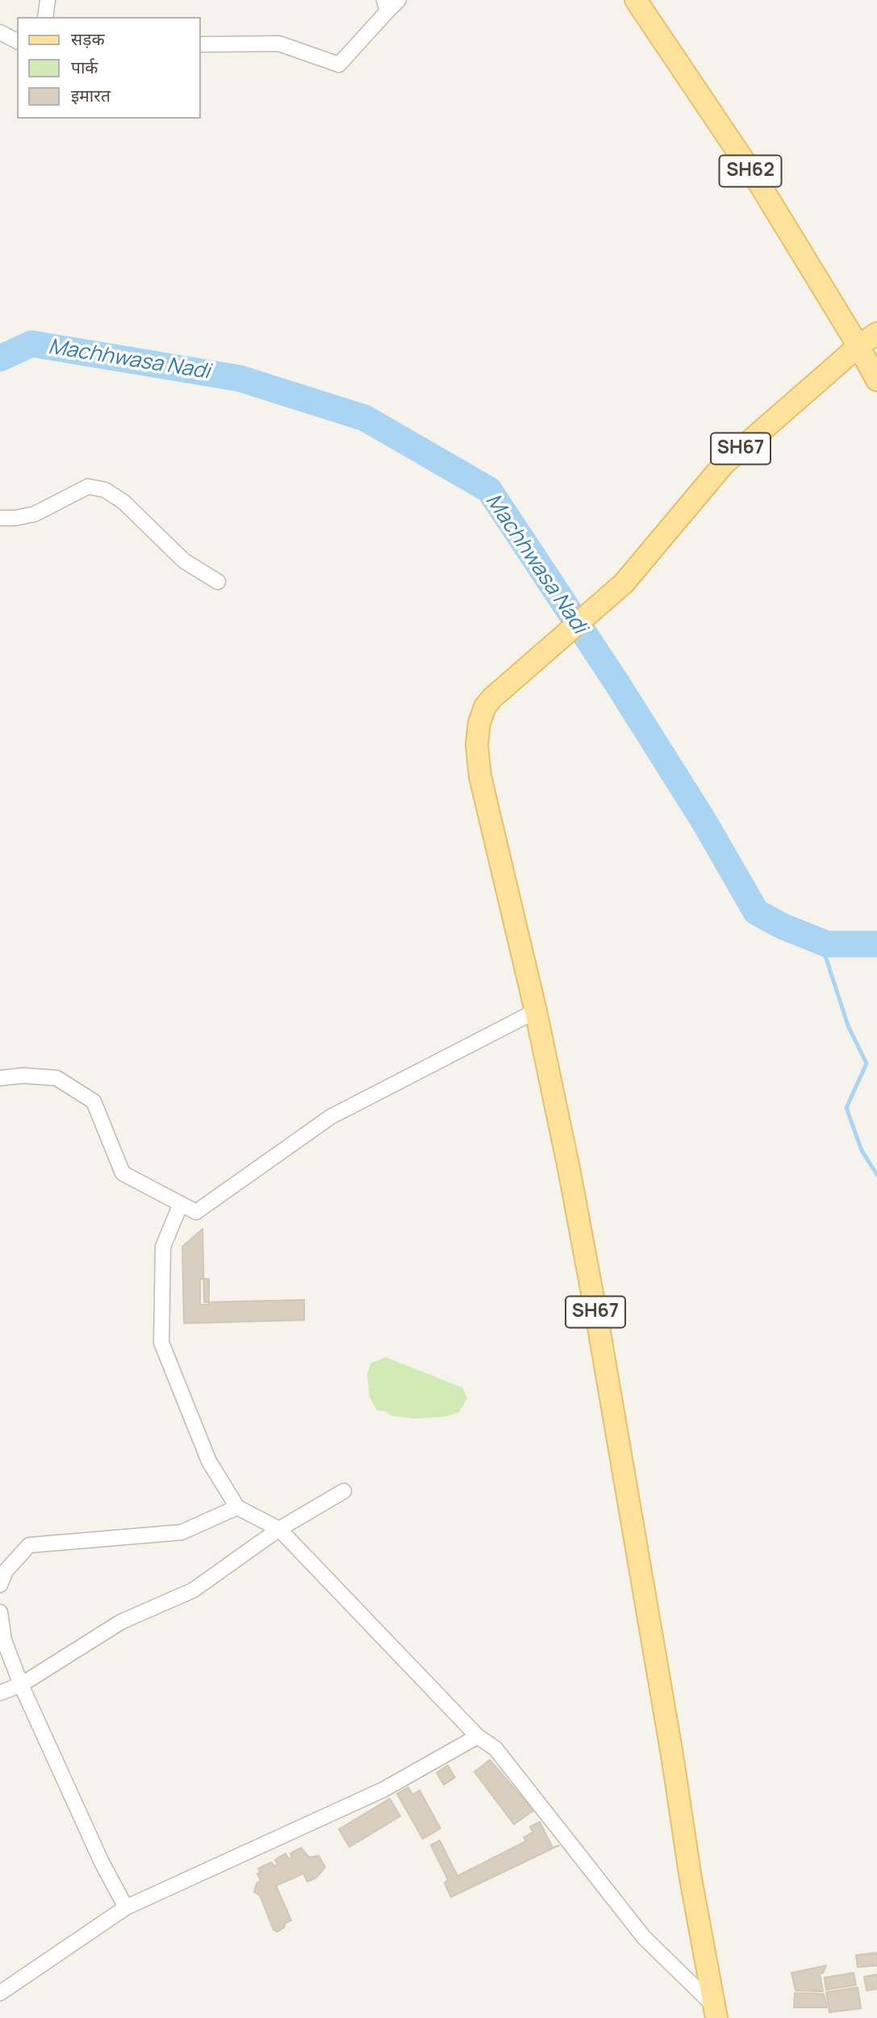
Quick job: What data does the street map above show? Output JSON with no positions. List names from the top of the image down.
{
  "streets": {
    "main road": ["SH62", "SH67"]
  },
  "crossings": [
    ["SH62", "SH67"]
  ],
  "water": ["Machhwasa Nadi"],
  "legend": ["सड़क", "पार्क", "इमारत"]
}
